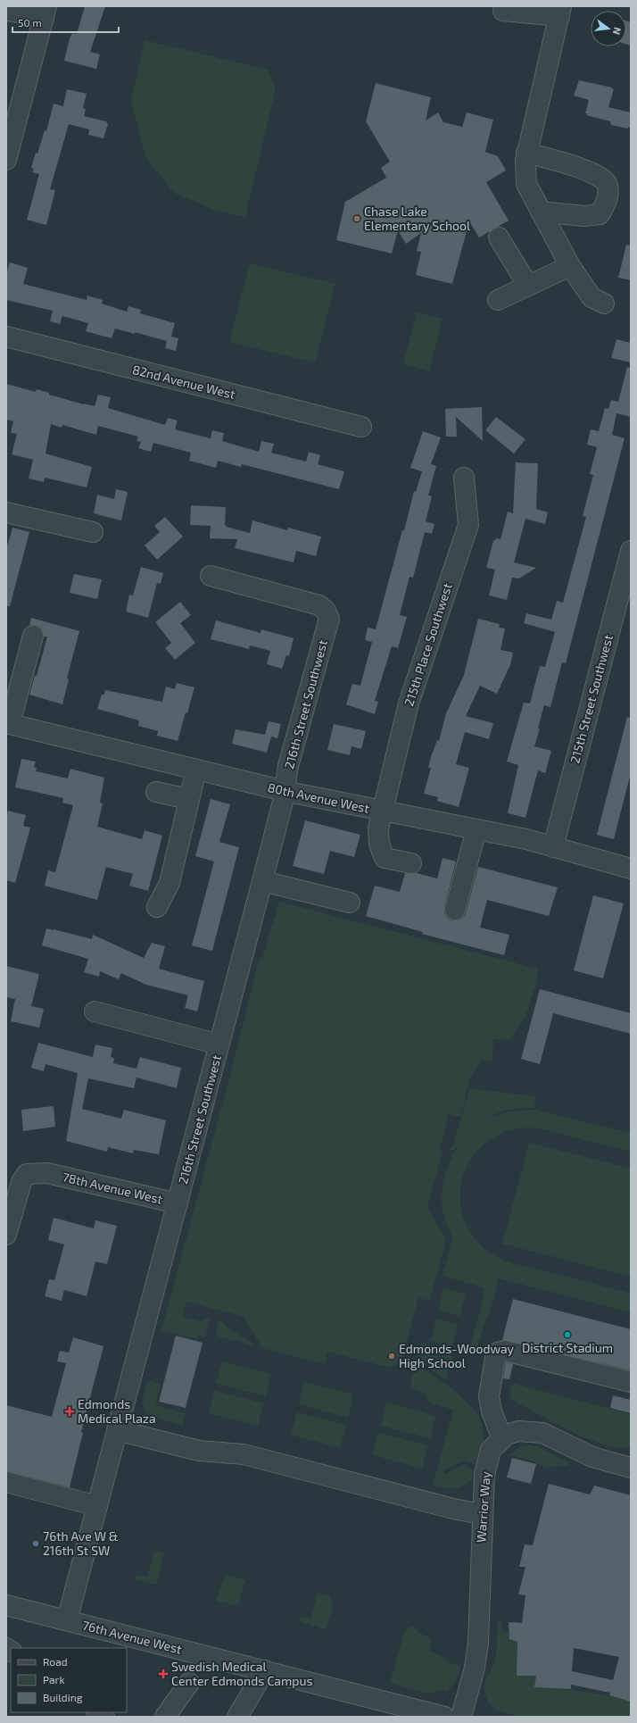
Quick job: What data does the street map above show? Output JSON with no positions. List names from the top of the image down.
{
  "streets": {
    "street": [
      "82nd Avenue West",
      "215th Place Southwest",
      "215th Street Southwest",
      "216th Street Southwest",
      "80th Avenue West",
      "78th Avenue West",
      "Warrior Way",
      "76th Avenue West"
    ]
  },
  "crossings": [
    ["215th Place Southwest", "80th Avenue West"],
    ["215th Street Southwest", "80th Avenue West"],
    ["216th Street Southwest", "80th Avenue West"],
    ["216th Street Southwest", "78th Avenue West"],
    ["216th Street Southwest", "76th Avenue West"]
  ],
  "places": {
    "other": [
      "Chase Lake Elementary School",
      "District Stadium",
      "Edmonds-Woodway High School",
      "76th Ave W & 216th St SW"
    ],
    "health": ["Edmonds Medical Plaza", "Swedish Medical Center Edmonds Campus"]
  },
  "legend": ["Road", "Park", "Building"],
  "scale_bar": "50 m",
  "north": "right"
}
